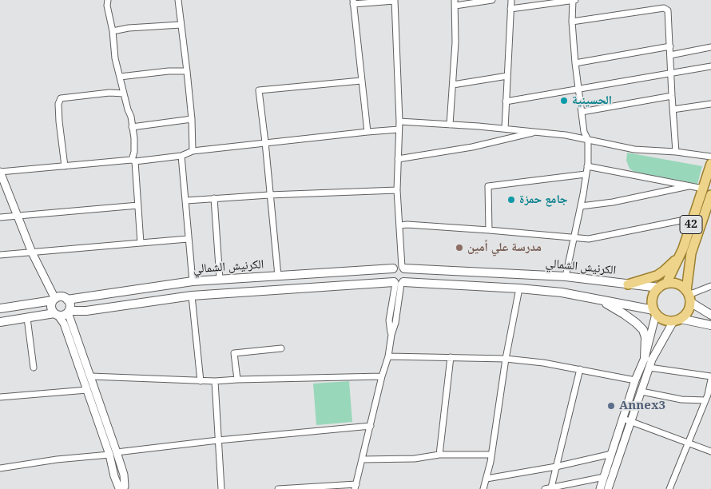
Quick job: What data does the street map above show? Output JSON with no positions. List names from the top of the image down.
{
  "streets": {
    "main road": ["42", "الكرنيش الشمالي"]
  },
  "crossings": [
    ["42", "الكرنيش الشمالي"]
  ],
  "places": [
    "الحسينية",
    "جامع حمزة",
    "مدرسة علي أمين",
    "Annex3"
  ]
}
